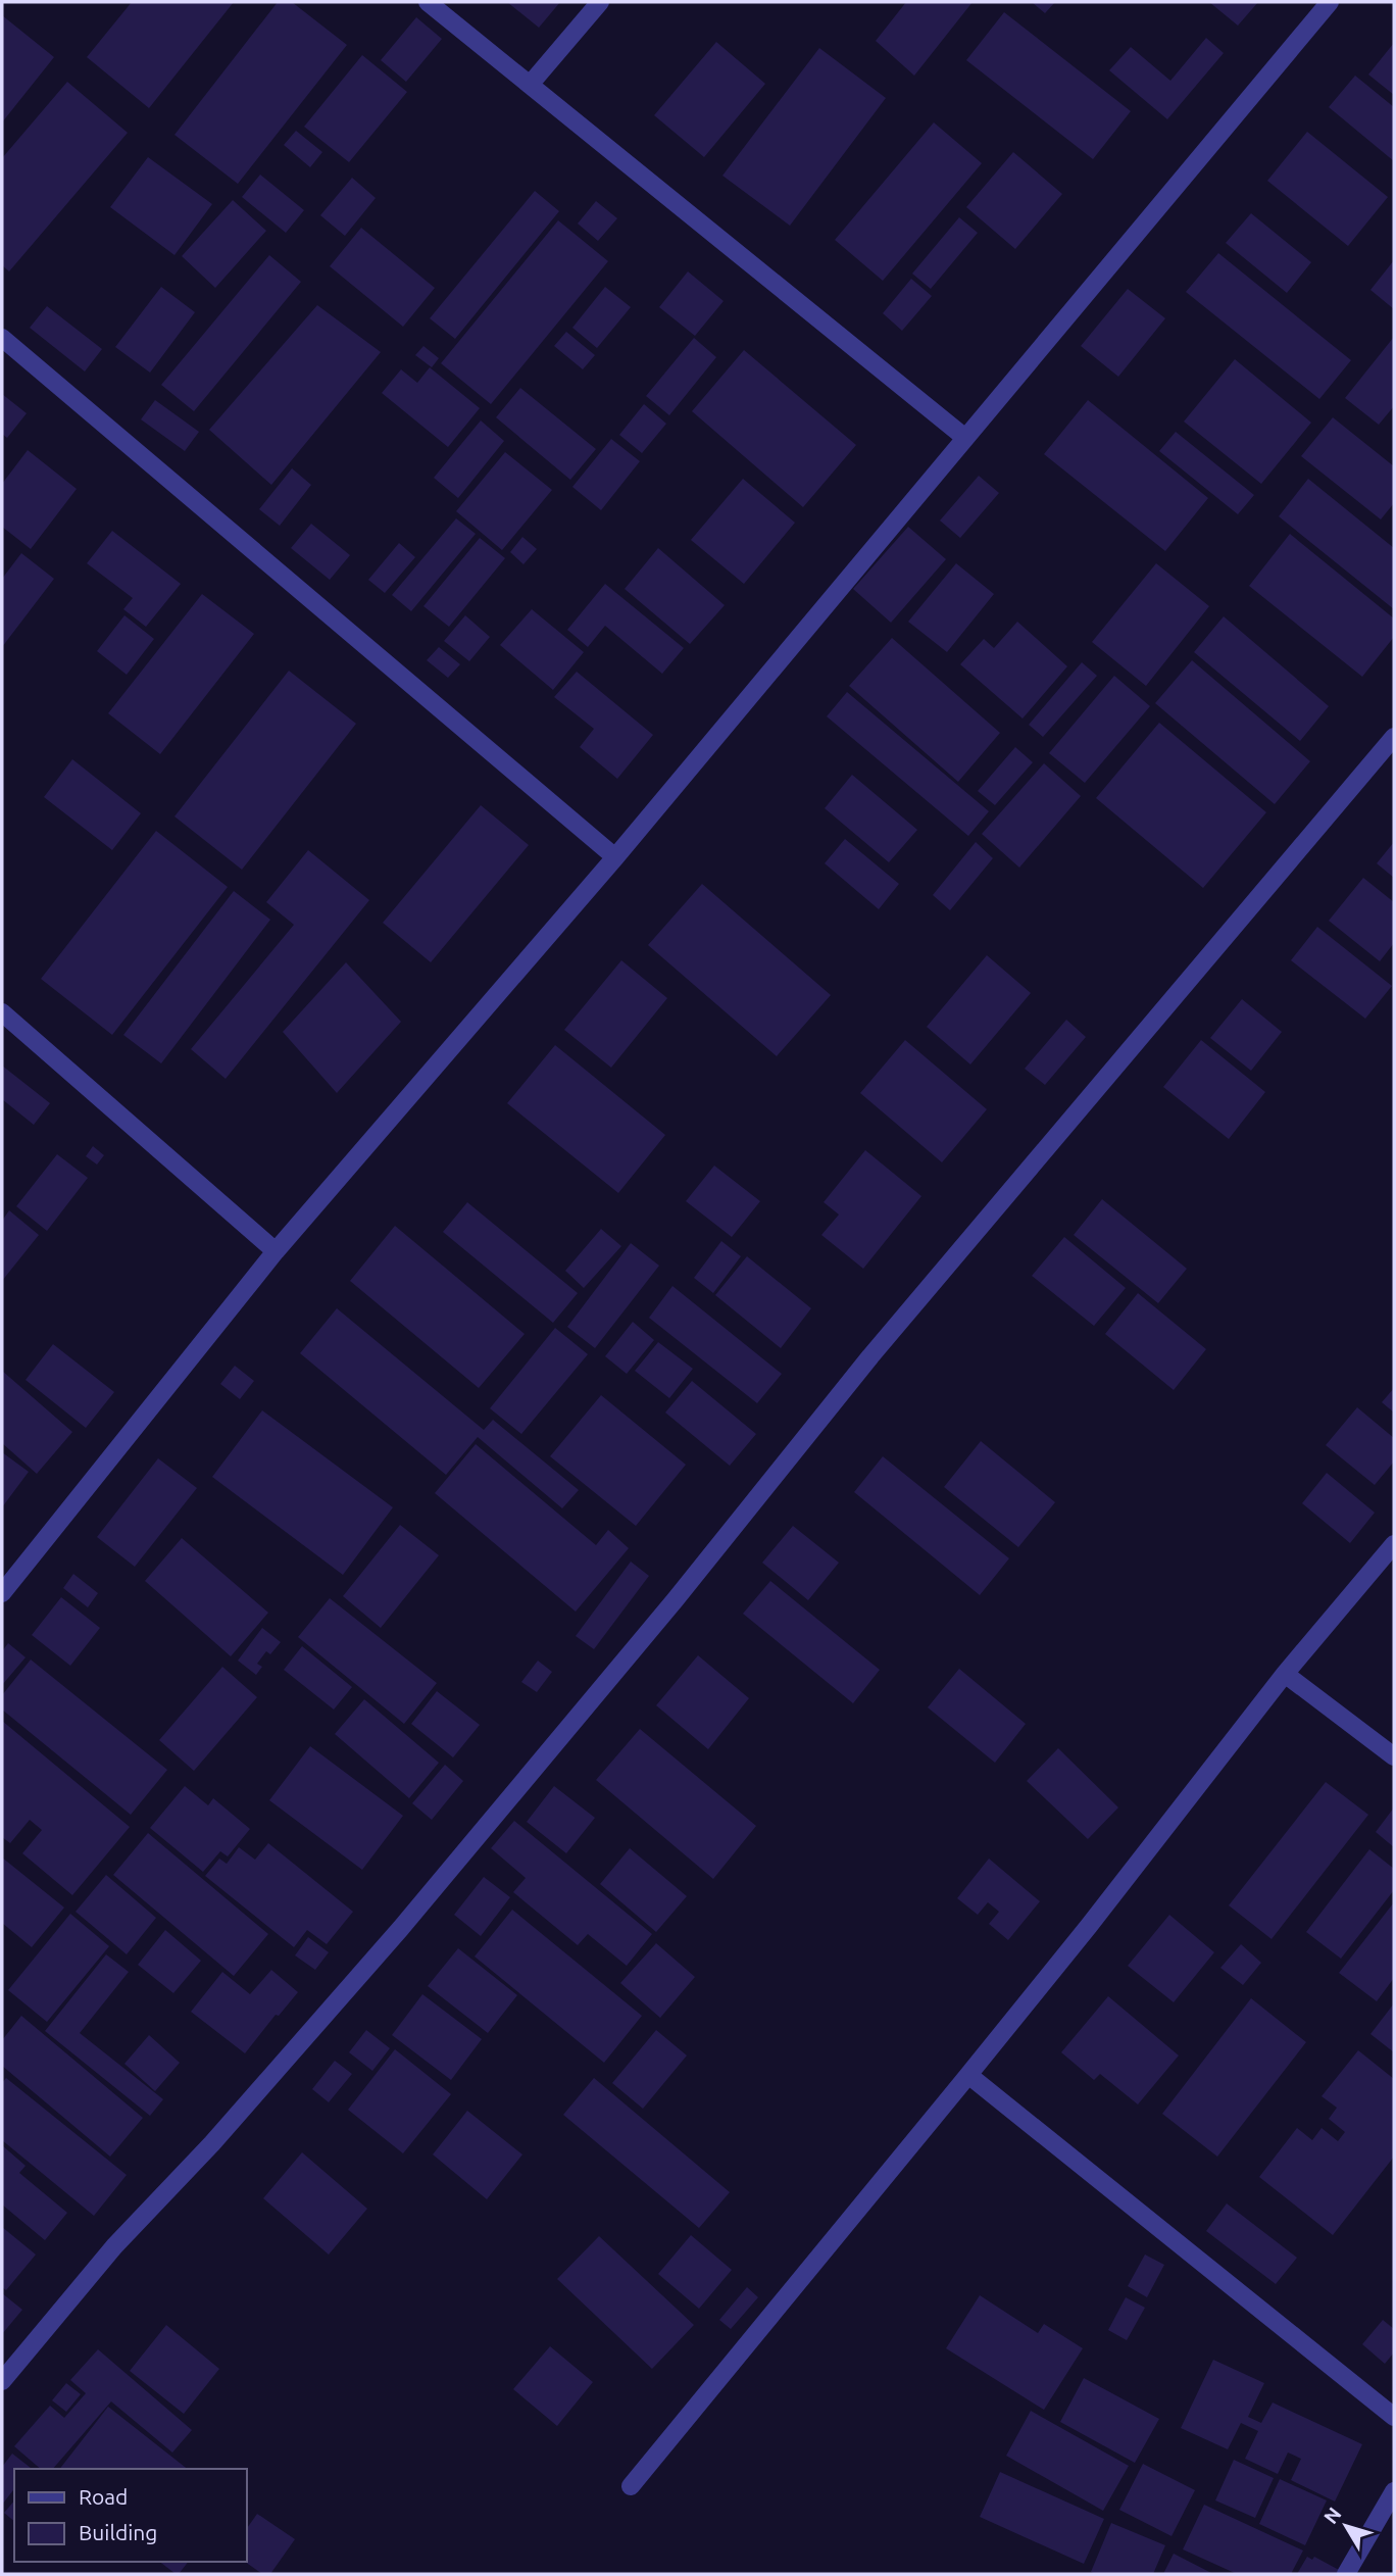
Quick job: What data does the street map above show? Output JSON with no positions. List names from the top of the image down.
{
  "legend": ["Road", "Building"],
  "north": "top left"
}
